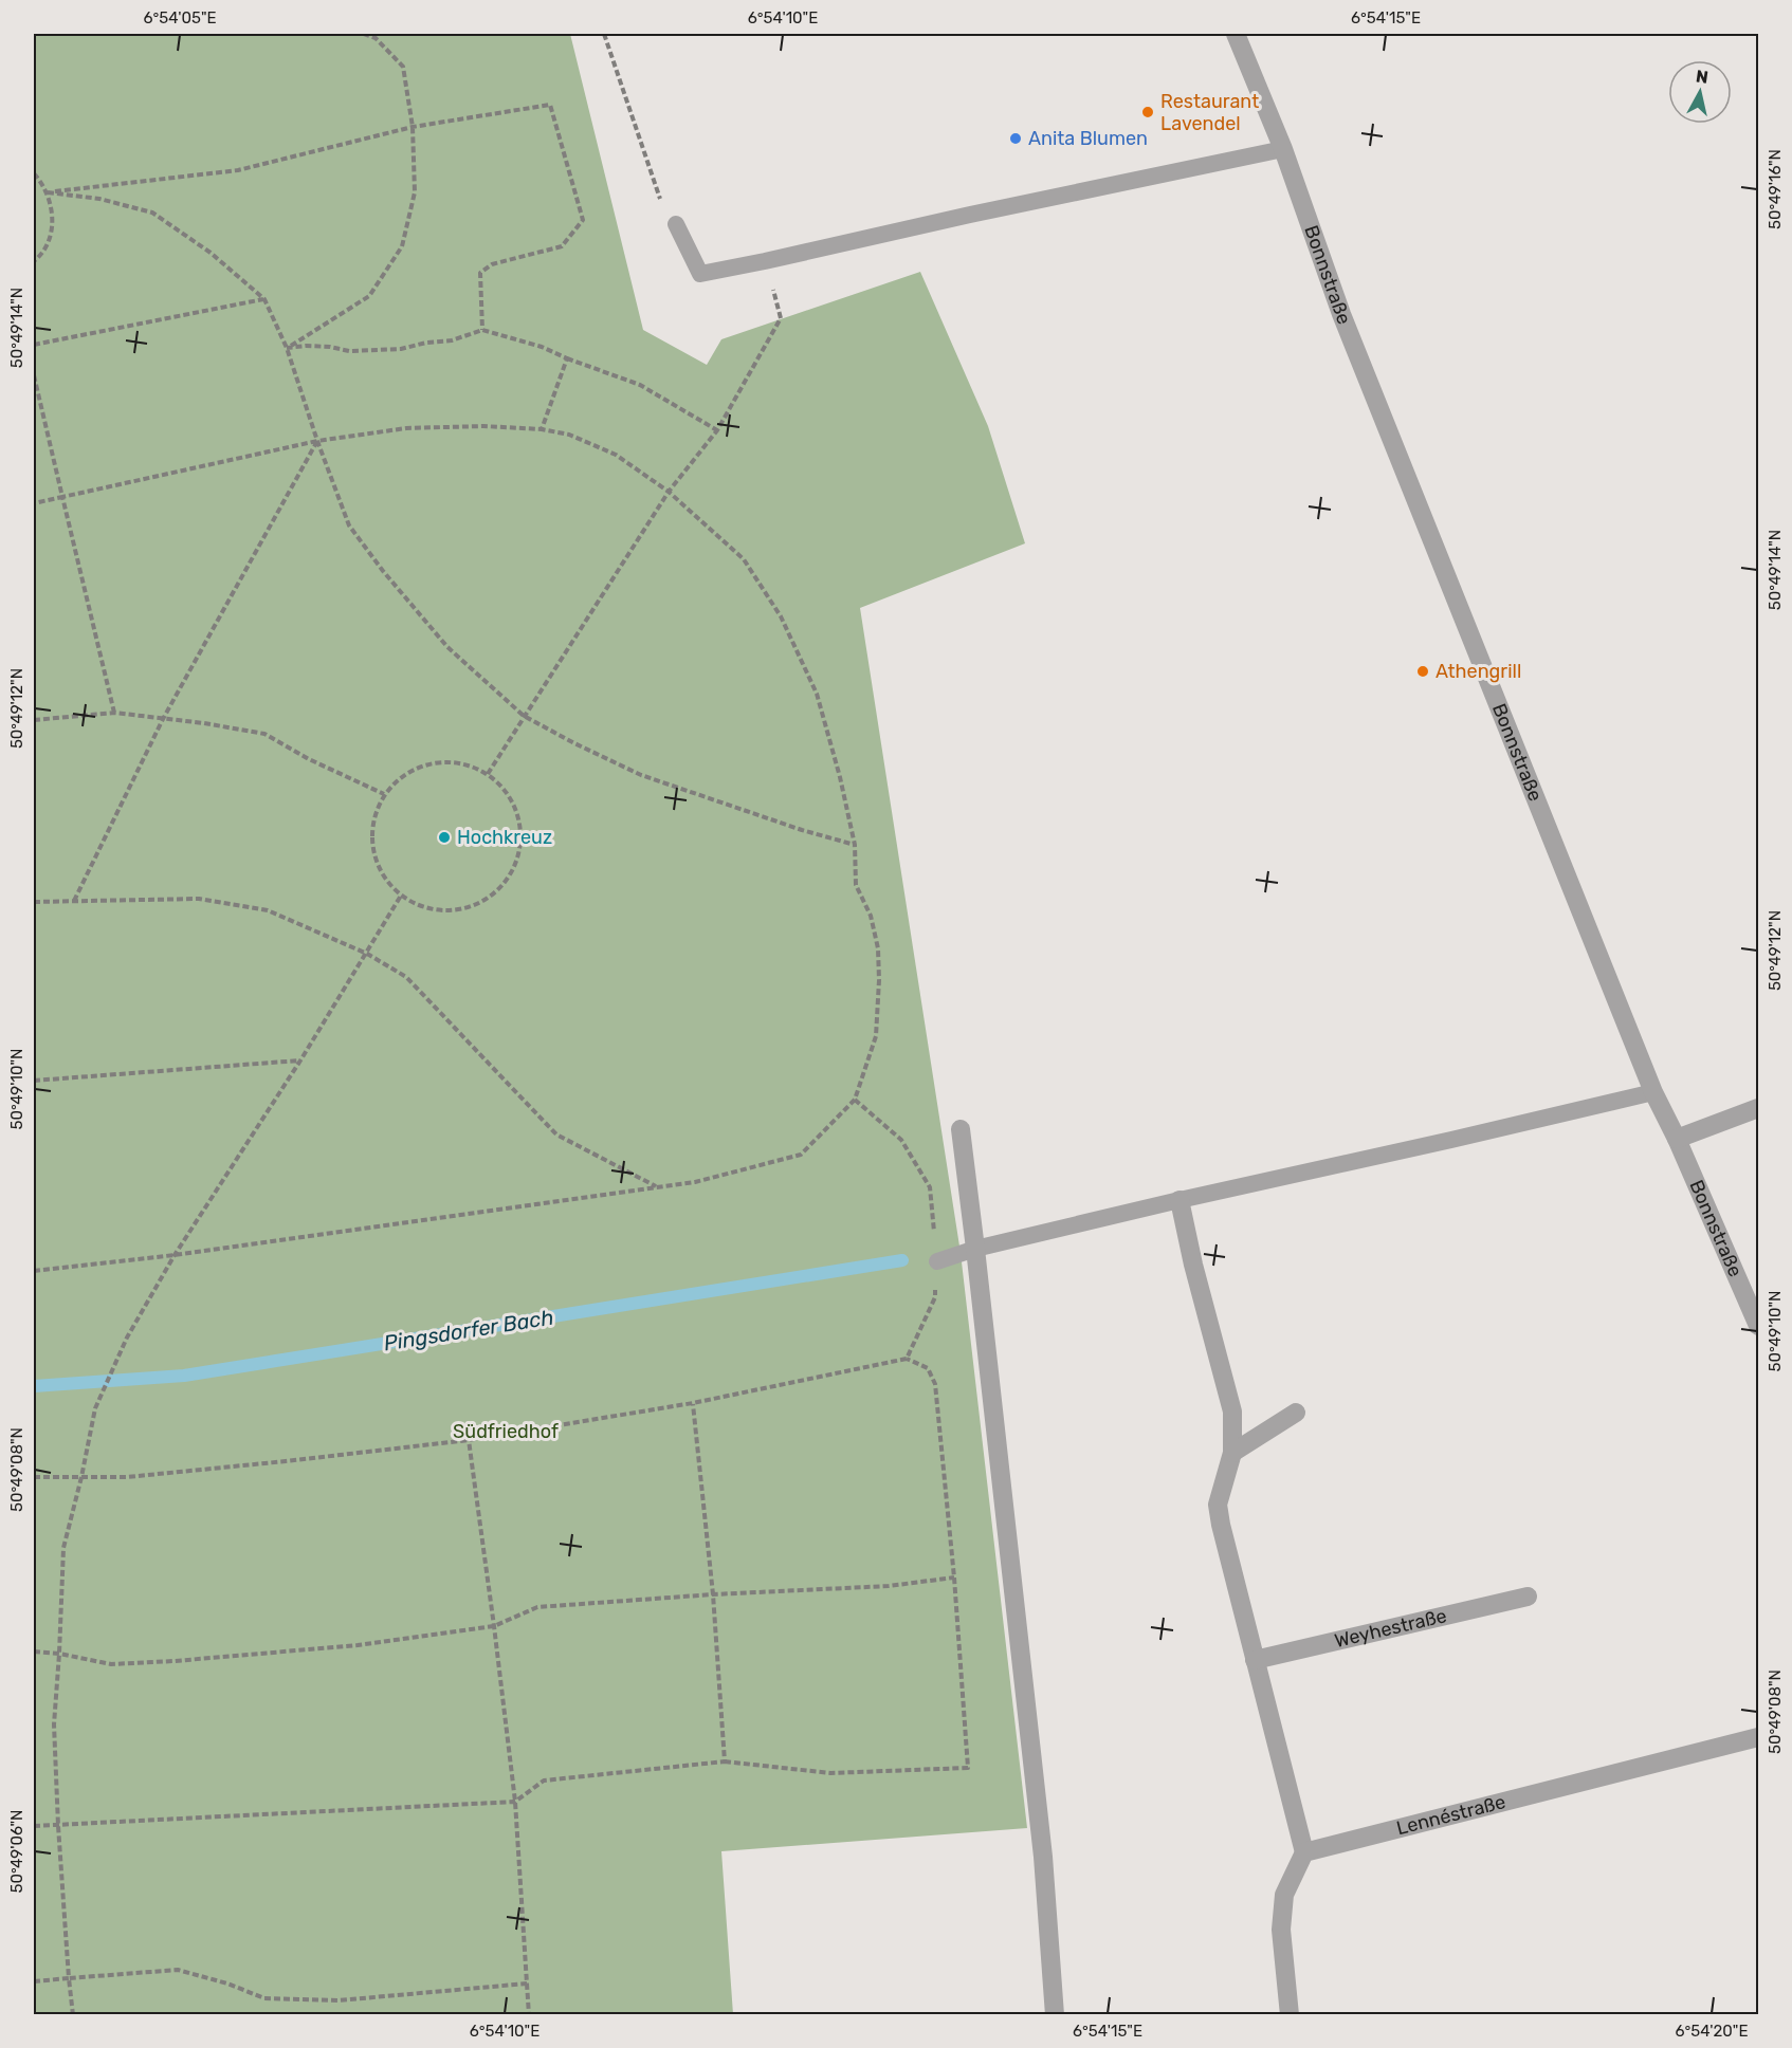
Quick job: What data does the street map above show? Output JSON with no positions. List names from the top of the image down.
{
  "streets": {
    "street": ["Bonnstraße", "Weyhestraße", "Lennéstraße"]
  },
  "water": ["Pingsdorfer Bach"],
  "parks": ["Südfriedhof"],
  "places": [
    "Restaurant Lavendel",
    "Anita Blumen",
    "Athengrill",
    "Hochkreuz"
  ],
  "north": "top",
  "coordinates": [
    "6°54'05\"E",
    "6°54'10\"E",
    "6°54'15\"E",
    "50°49'16\"N",
    "50°49'14\"N",
    "50°49'12\"N",
    "50°49'10\"N",
    "50°49'08\"N",
    "50°49'06\"N",
    "6°54'20\"E"
  ]
}
